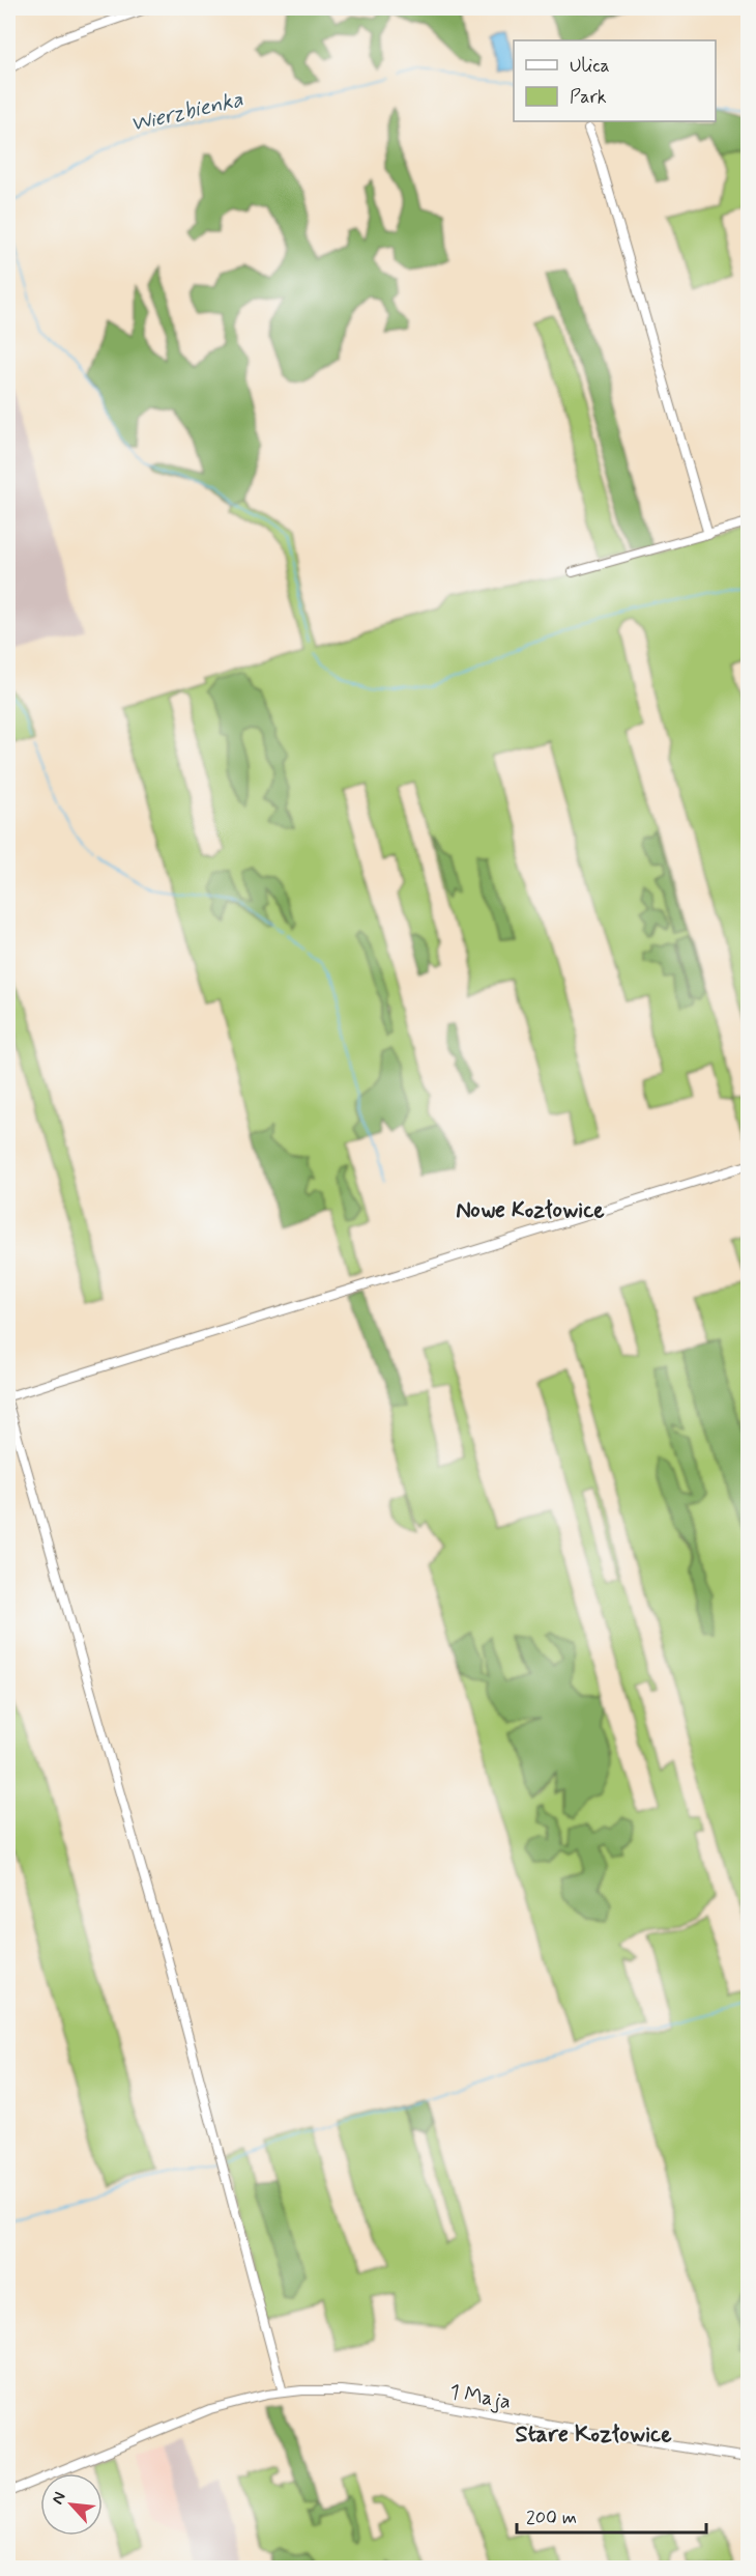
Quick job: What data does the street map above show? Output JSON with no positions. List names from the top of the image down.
{
  "streets": {
    "street": ["1 Maja"]
  },
  "districts": ["Nowe Kozłowice", "Stare Kozłowice"],
  "water": ["Wierzbienka"],
  "legend": ["Ulica", "Park"],
  "scale_bar": "200 m",
  "north": "top left"
}
